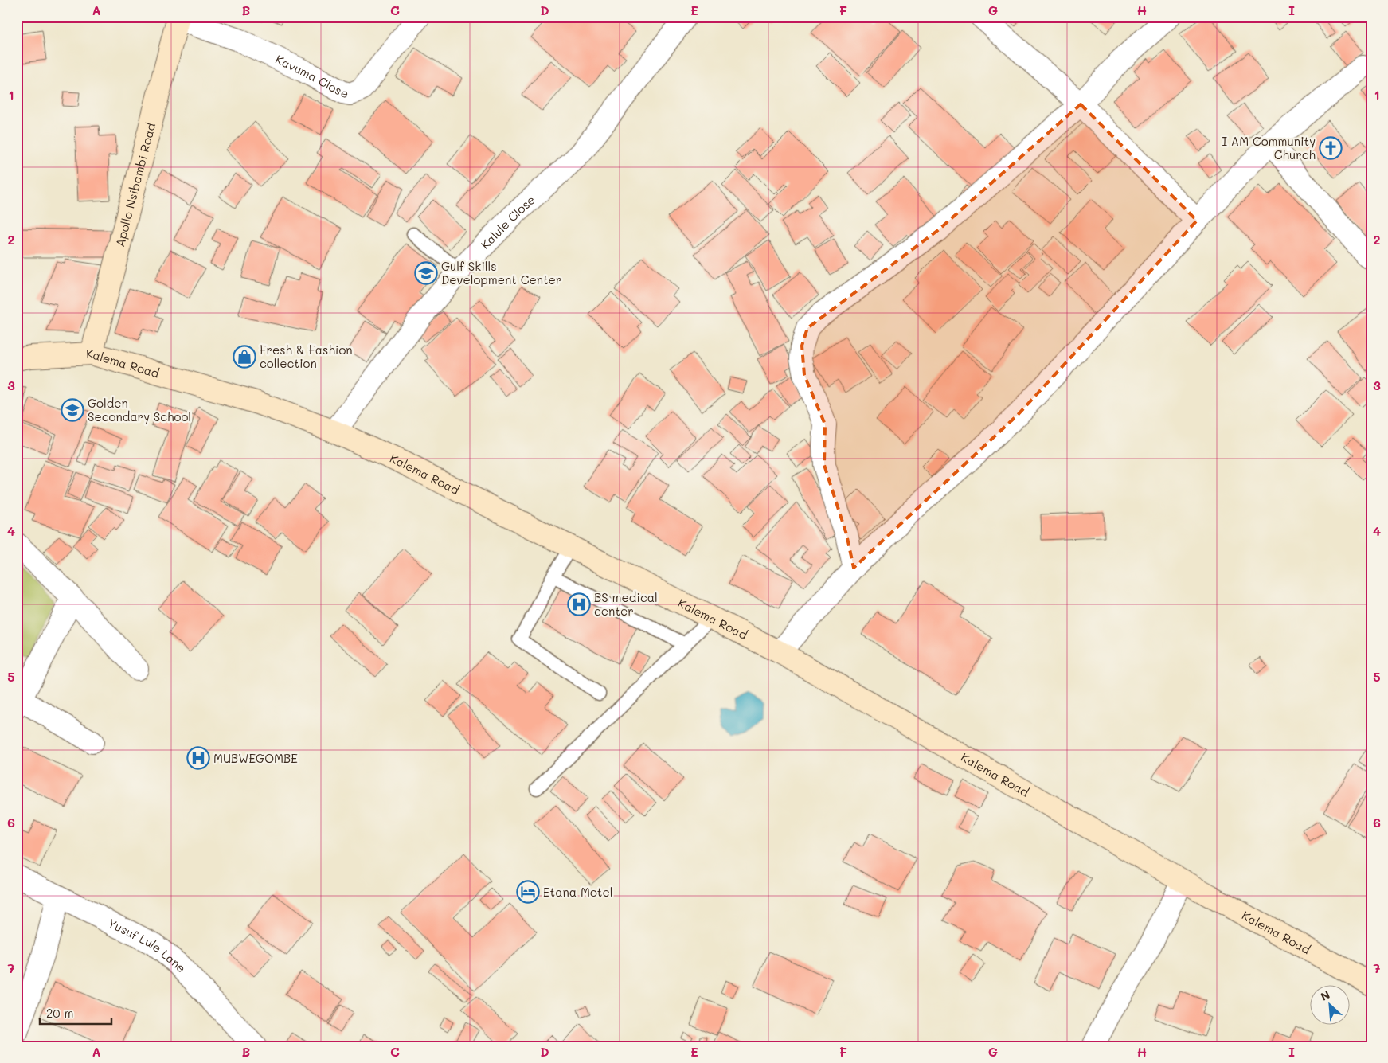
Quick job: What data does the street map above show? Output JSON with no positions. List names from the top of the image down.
{
  "streets": {
    "street": [
      "Kavuma Close",
      "Apollo Nsibambi Road",
      "Kalule Close",
      "Kalema Road",
      "Yusuf Lule Lane"
    ]
  },
  "crossings": [
    ["Kavuma Close", "Apollo Nsibambi Road"],
    ["Apollo Nsibambi Road", "Kalema Road"],
    ["Kalule Close", "Kalema Road"]
  ],
  "places": {
    "church": ["I AM Community Church"],
    "school or university": ["Gulf Skills Development Center", "Golden Secondary School"],
    "shop": ["Fresh & Fashion collection"],
    "hospital": ["BS medical center", "MUBWEGOMBE"],
    "hotel": ["Etana Motel"]
  },
  "scale_bar": "20 m",
  "north": "top left",
  "grid": {
    "columns": [
      "A",
      "B",
      "C",
      "D",
      "E",
      "F",
      "G",
      "H",
      "I"
    ],
    "rows": [
      "1",
      "2",
      "3",
      "4",
      "5",
      "6",
      "7"
    ]
  }
}
